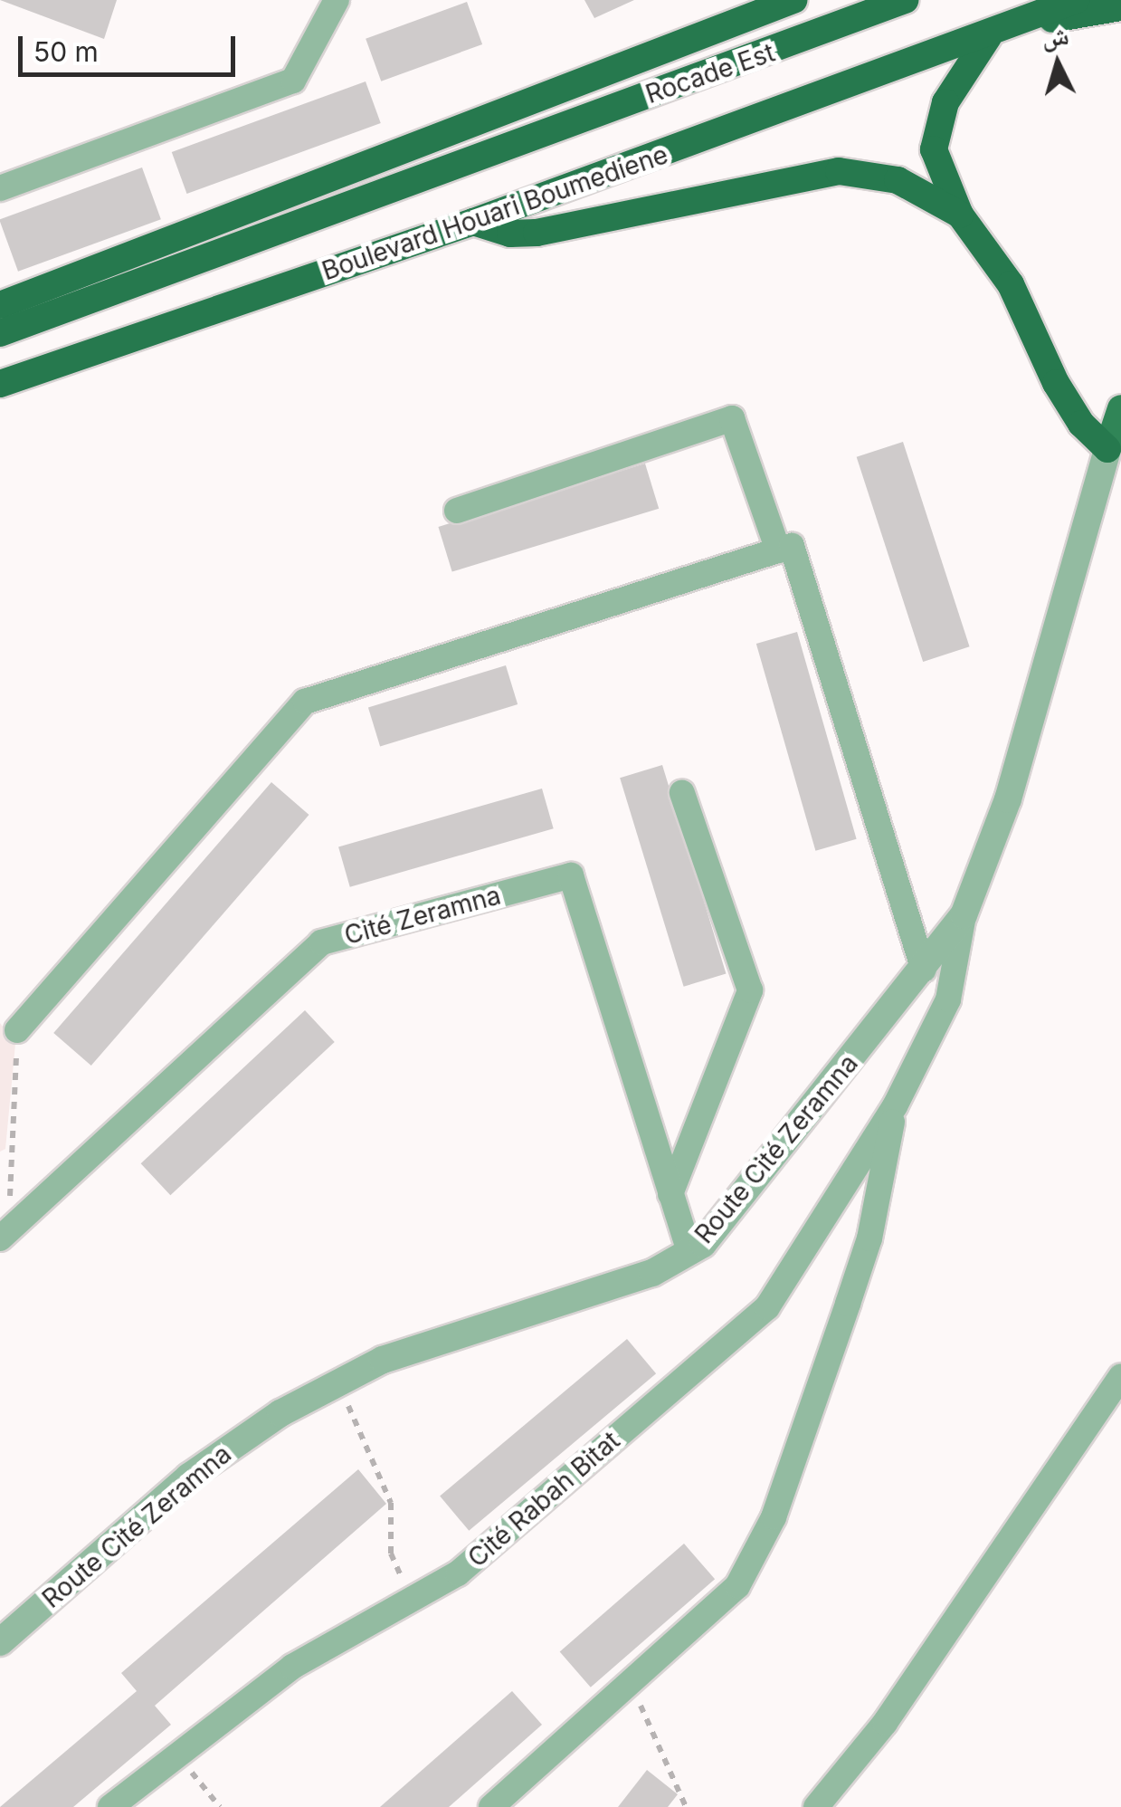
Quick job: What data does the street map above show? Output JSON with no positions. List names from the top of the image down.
{
  "streets": {
    "highway": ["Rocade Est", "Boulevard Houari Boumediene"],
    "main road": ["Route Cité Zeramna"],
    "street": ["Cité Zeramna", "Cité Rabah Bitat"]
  },
  "crossings": [
    ["Cité Zeramna", "Route Cité Zeramna"],
    ["Route Cité Zeramna", "Cité Rabah Bitat"]
  ],
  "scale_bar": "50 m",
  "north": "top"
}
